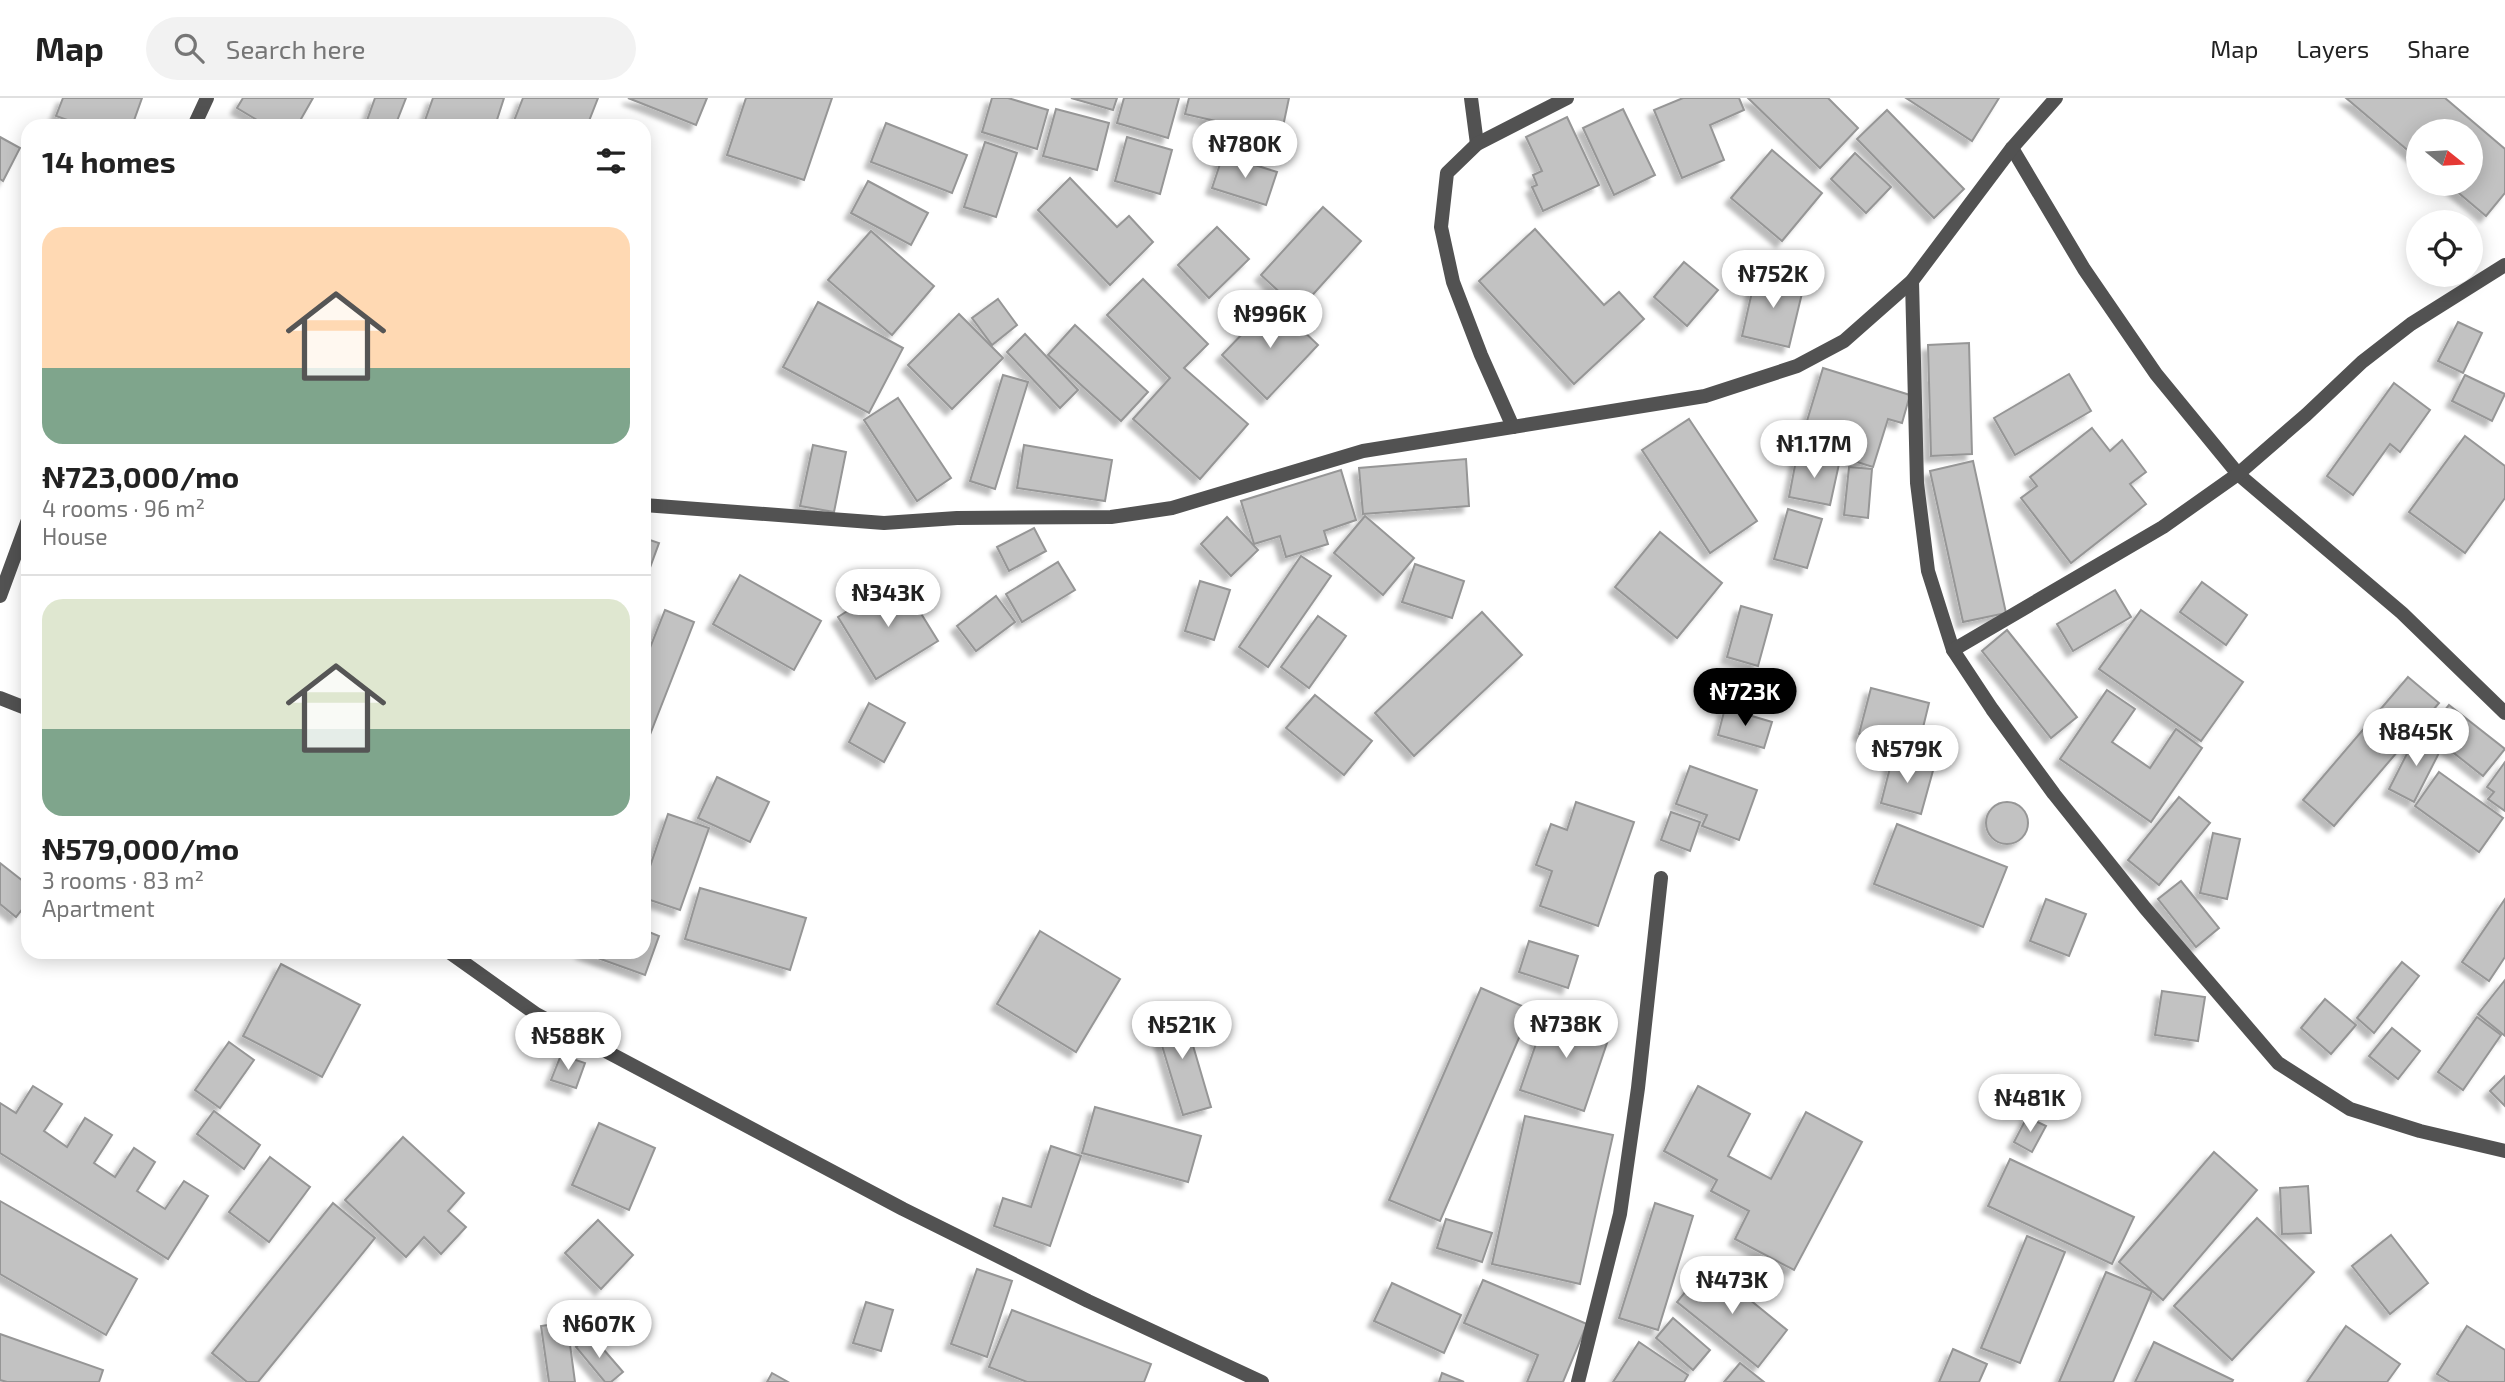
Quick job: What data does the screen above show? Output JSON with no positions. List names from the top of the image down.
{
  "north": "right",
  "page": {
    "header": "Map",
    "search": "Search here",
    "nav": ["Map", "Layers", "Share"],
    "heading": "14 homes",
    "price": [
      "₦780K",
      "₦752K",
      "₦996K",
      "₦1.17M",
      "₦343K",
      "₦723K",
      "₦845K",
      "₦579K",
      "₦738K",
      "₦521K",
      "₦588K",
      "₦481K",
      "₦473K",
      "₦607K"
    ],
    "list": [
      {
        "name": "₦723,000/mo",
        "note": "4 rooms · 96 m² · House"
      },
      {
        "name": "₦579,000/mo",
        "note": "3 rooms · 83 m² · Apartment"
      }
    ]
  }
}
